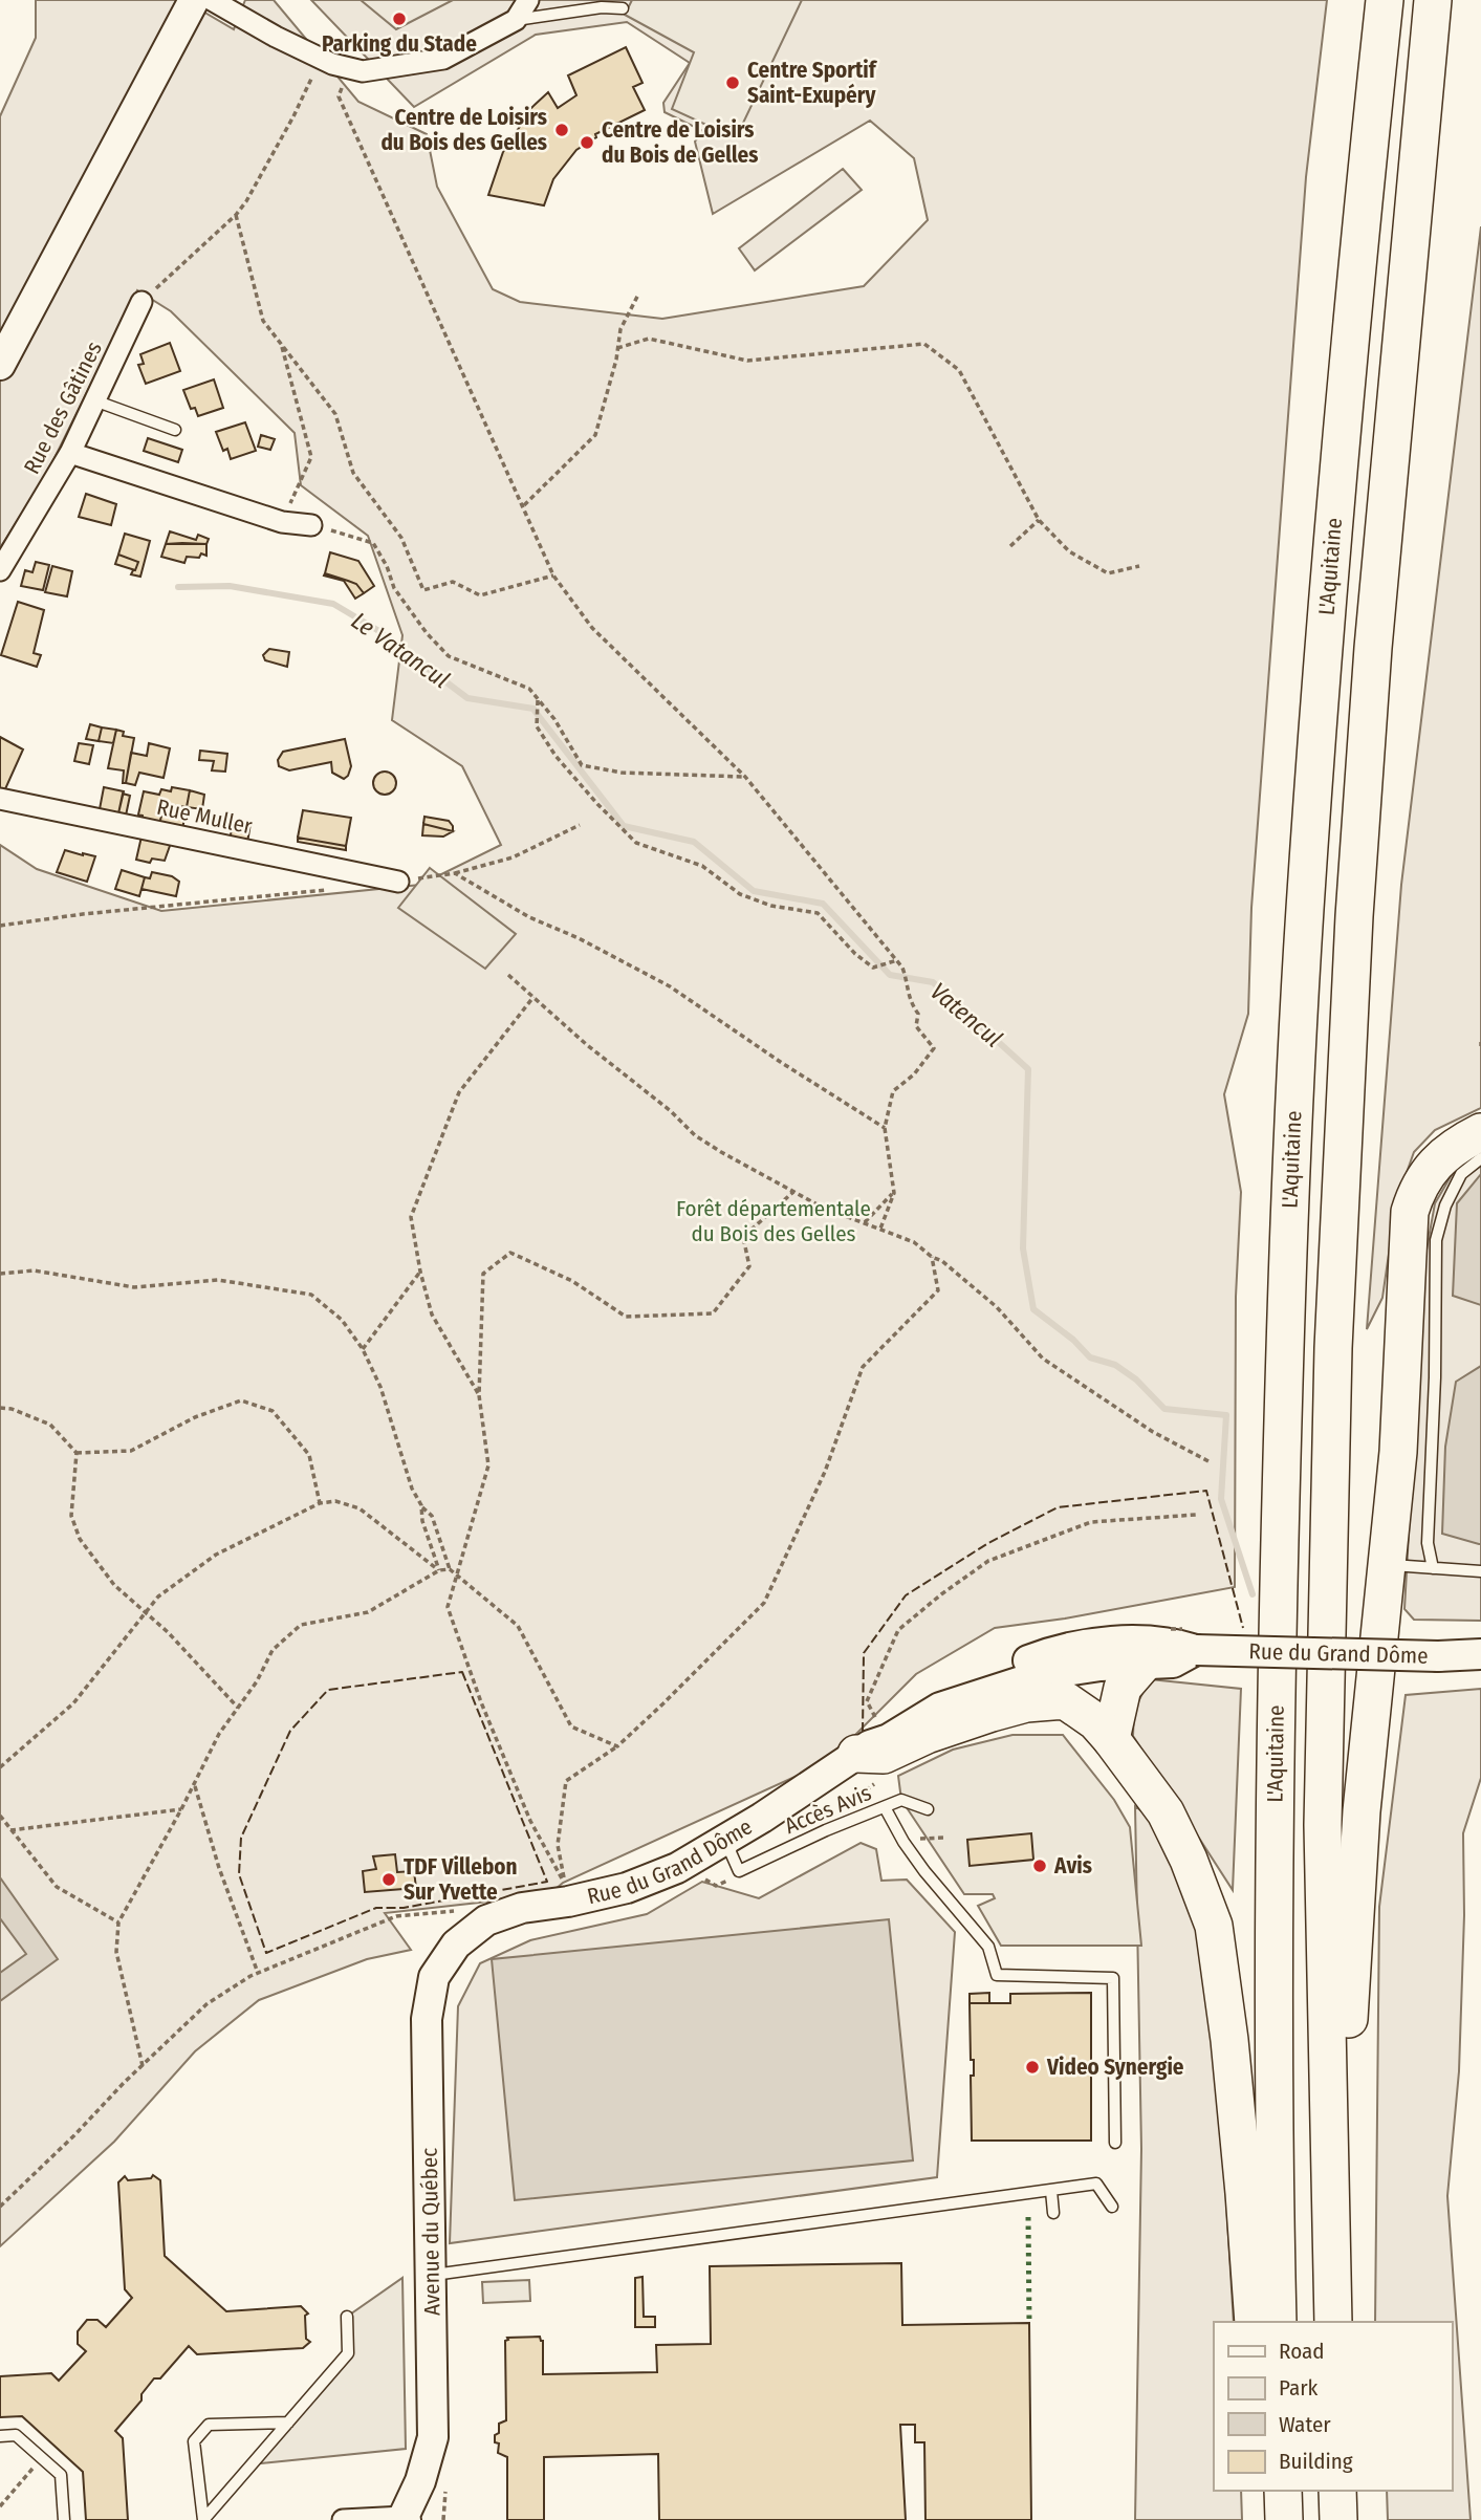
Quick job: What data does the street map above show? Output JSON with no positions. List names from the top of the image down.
{
  "streets": {
    "highway": ["L'Aquitaine"],
    "street": [
      "Rue des Gâtines",
      "Rue Muller",
      "Rue du Grand Dôme",
      "Avenue du Québec"
    ],
    "lane": ["Accès Avis"]
  },
  "crossings": [
    ["Rue du Grand Dôme", "Accès Avis"],
    ["Rue du Grand Dôme", "Avenue du Québec"]
  ],
  "water": ["Le Vatancul", "Vatencul"],
  "parks": ["Forêt départementale du Bois des Gelles"],
  "places": [
    "Parking du Stade",
    "Centre Sportif Saint-Exupéry",
    "Centre de Loisirs du Bois des Gelles",
    "Centre de Loisirs du Bois de Gelles",
    "Avis",
    "TDF Villebon Sur Yvette",
    "Video Synergie"
  ],
  "legend": [
    "Road",
    "Park",
    "Water",
    "Building"
  ]
}
